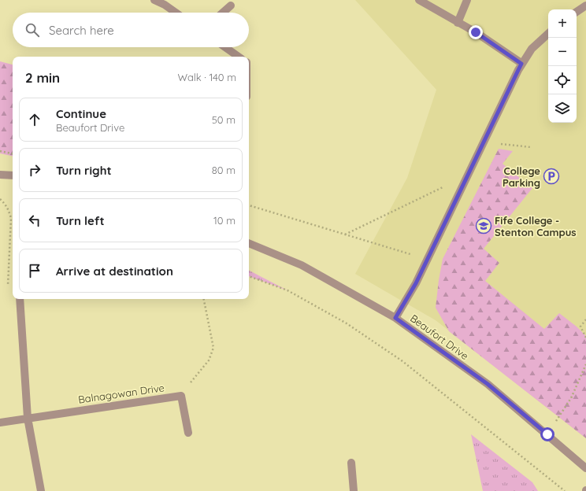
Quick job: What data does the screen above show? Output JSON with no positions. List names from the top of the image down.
{
  "streets": {
    "street": ["Beaufort Drive", "Balnagowan Drive"]
  },
  "places": {
    "parking": ["College Parking"],
    "school or university": ["Fife College - Stenton Campus"]
  },
  "page": {
    "map_buttons": ["+", "−"],
    "search": "Search here",
    "heading": ["2 min", "Walk · 140 m"],
    "list": [
      ["Continue", "Beaufort Drive", "50 m"],
      ["Turn right", "80 m"],
      ["Turn left", "10 m"],
      "Arrive at destination"
    ]
  }
}
